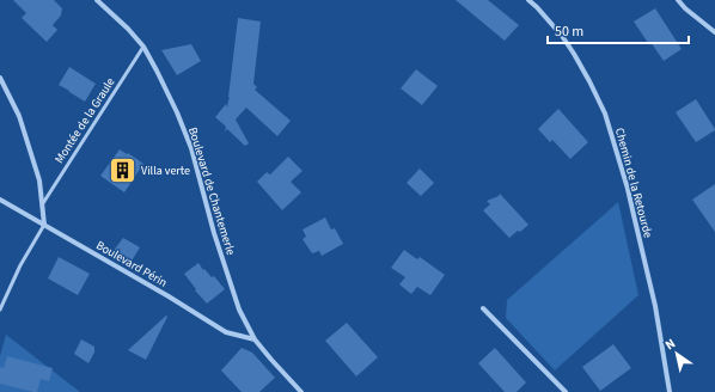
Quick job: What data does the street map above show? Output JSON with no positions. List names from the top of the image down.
{
  "streets": {
    "street": ["Chemin de la Retourde", "Boulevard de Chantemerle", "Boulevard Périn"],
    "lane": ["Montée de la Graule"]
  },
  "crossings": [
    ["Montée de la Graule", "Boulevard de Chantemerle"],
    ["Boulevard de Chantemerle", "Boulevard Périn"]
  ],
  "places": {
    "building": ["Villa verte"]
  },
  "scale_bar": "50 m",
  "north": "top left"
}
